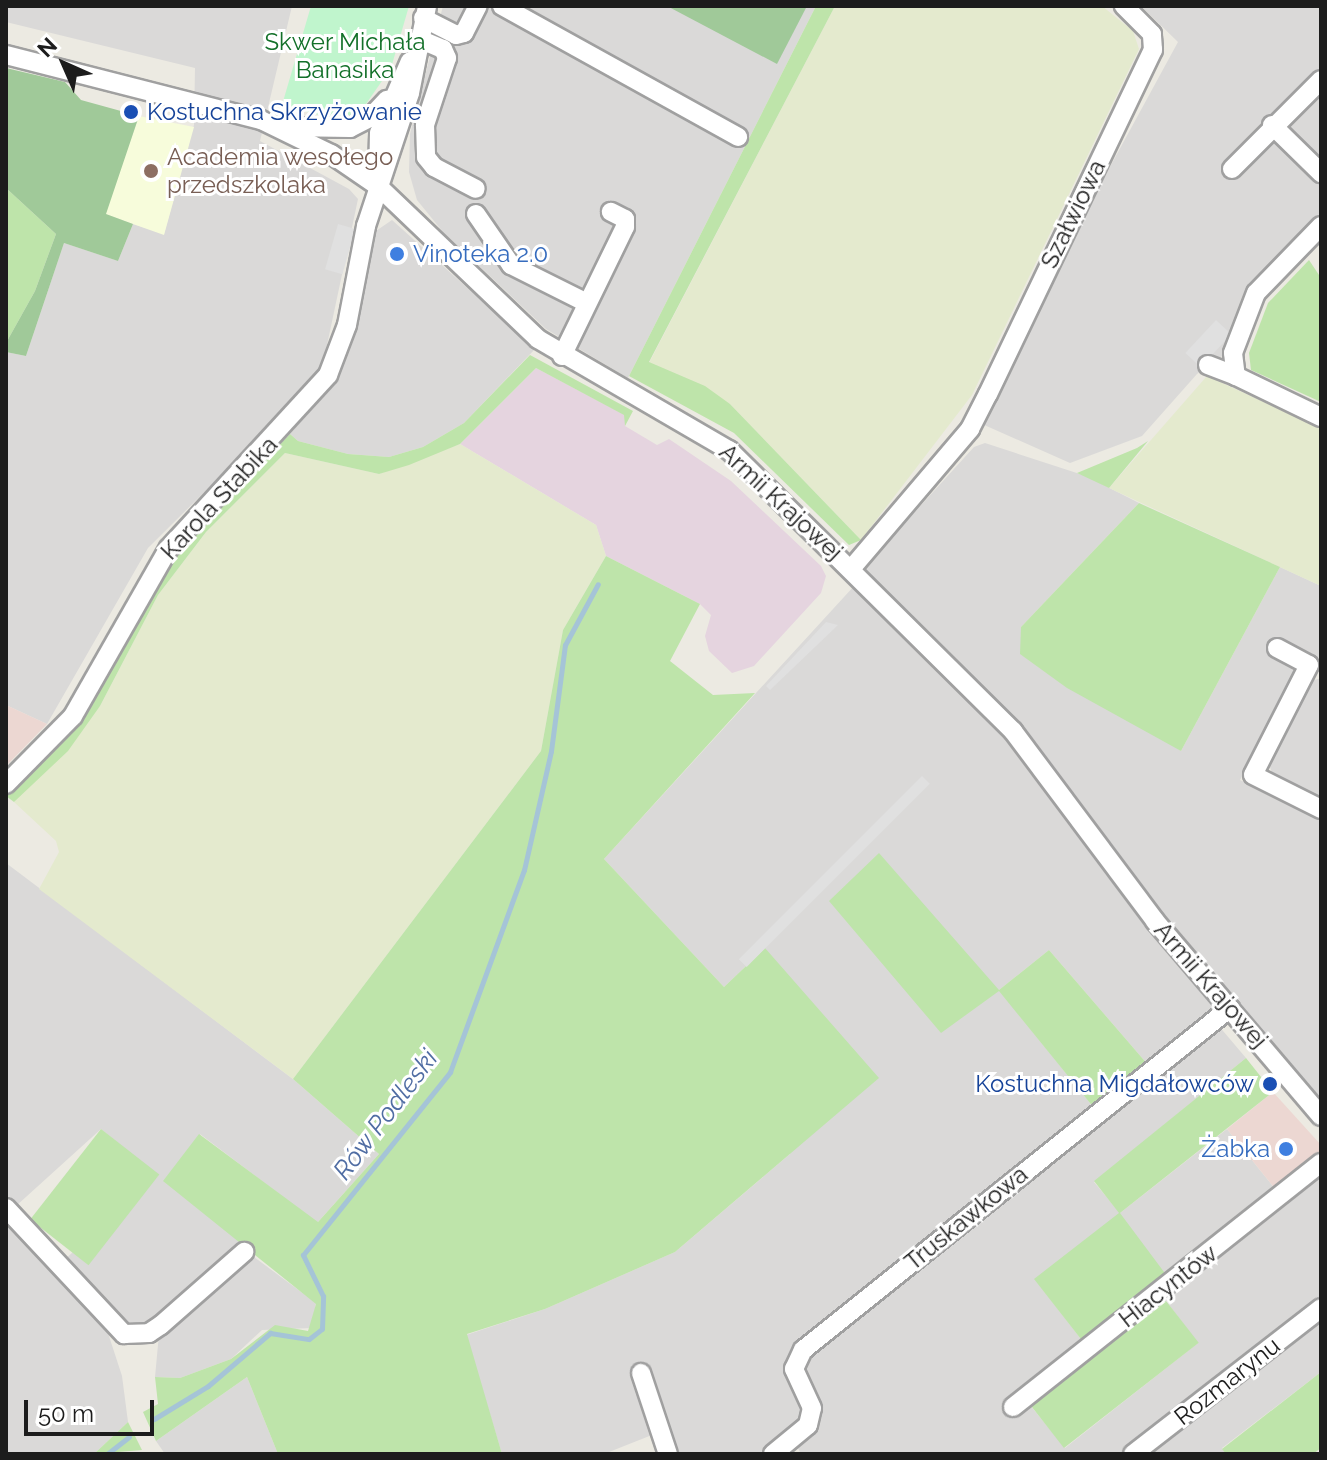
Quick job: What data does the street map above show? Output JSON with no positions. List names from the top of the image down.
{
  "streets": {
    "street": [
      "Szałwiowa",
      "Karola Stabika",
      "Armii Krajowej",
      "Truskawkowa",
      "Hiacyntów",
      "Rozmarynu"
    ]
  },
  "crossings": [
    ["Szałwiowa", "Armii Krajowej"],
    ["Karola Stabika", "Armii Krajowej"],
    ["Armii Krajowej", "Truskawkowa"]
  ],
  "water": ["Rów Podleski"],
  "parks": ["Skwer Michała Banasika"],
  "places": [
    "Kostuchna Skrzyżowanie",
    "Academia wesołego przedszkolaka",
    "Vinoteka 2.0",
    "Kostuchna Migdałowców",
    "Żabka"
  ],
  "scale_bar": "50 m",
  "north": "top left"
}
